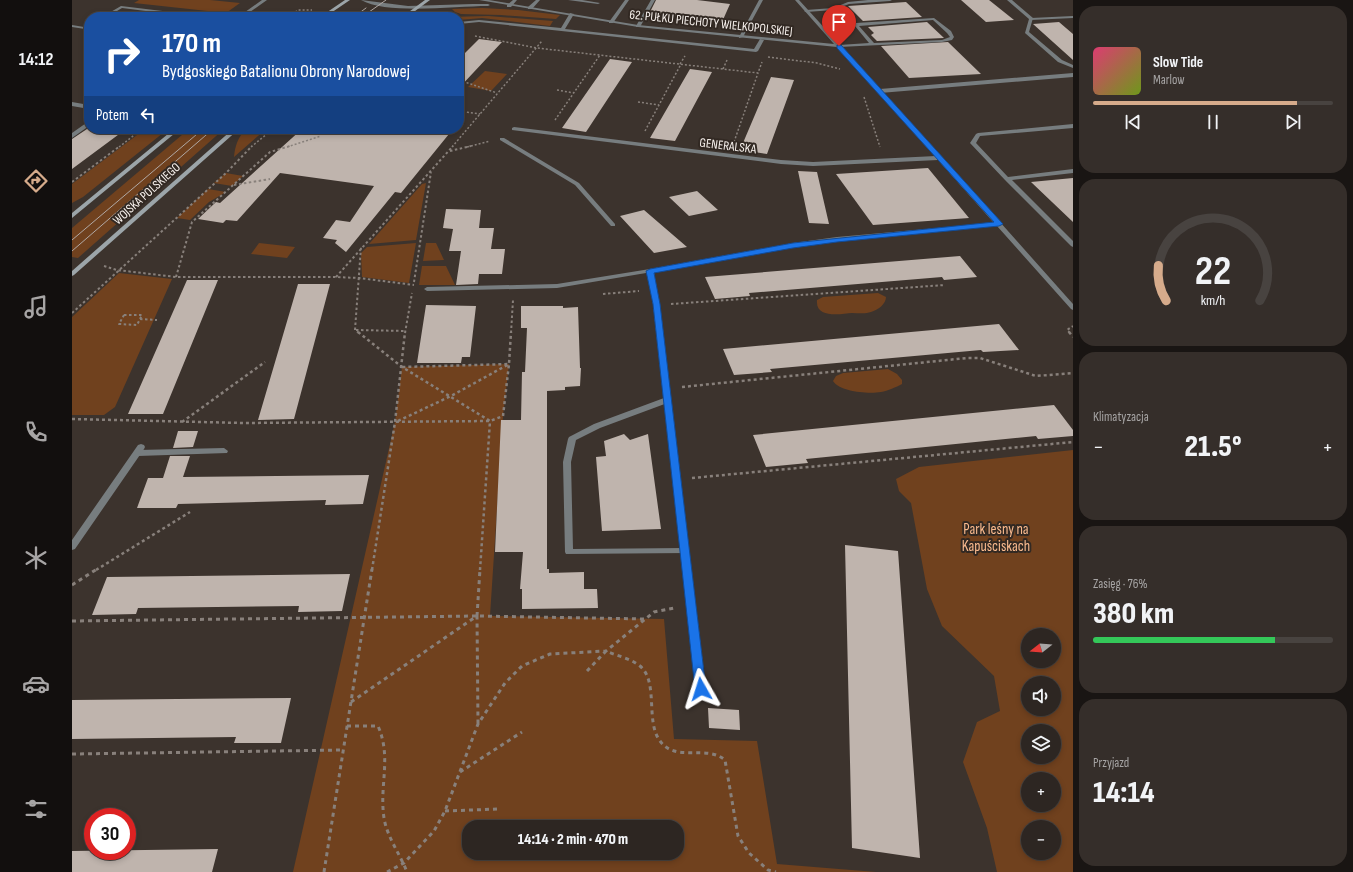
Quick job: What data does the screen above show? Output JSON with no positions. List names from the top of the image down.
{
  "streets": {
    "street": ["62. PUŁKU PIECHOTY WIELKOPOLSKIEJ", "GENERALSKA", "WOJSKA POLSKIEGO"]
  },
  "parks": ["Park leśny na Kapuściskach"],
  "north": "left",
  "page": {
    "tabs": "14:12",
    "turn": ["170 m", "Bydgoskiego Batalionu Obrony Narodowej"],
    "song": ["Slow Tide", "Marlow"],
    "then": "Potem",
    "tile": [
      "Klimatyzacja",
      ["Zasięg · 76%", "380 km"],
      ["Przyjazd", "14:14"]
    ],
    "heat": ["−", "21.5°", "+"],
    "map_buttons": ["+", "−"],
    "limit": "30",
    "trip": "14:14 · 2 min · 470 m",
    "gauge": ["22", "km/h"]
  }
}
